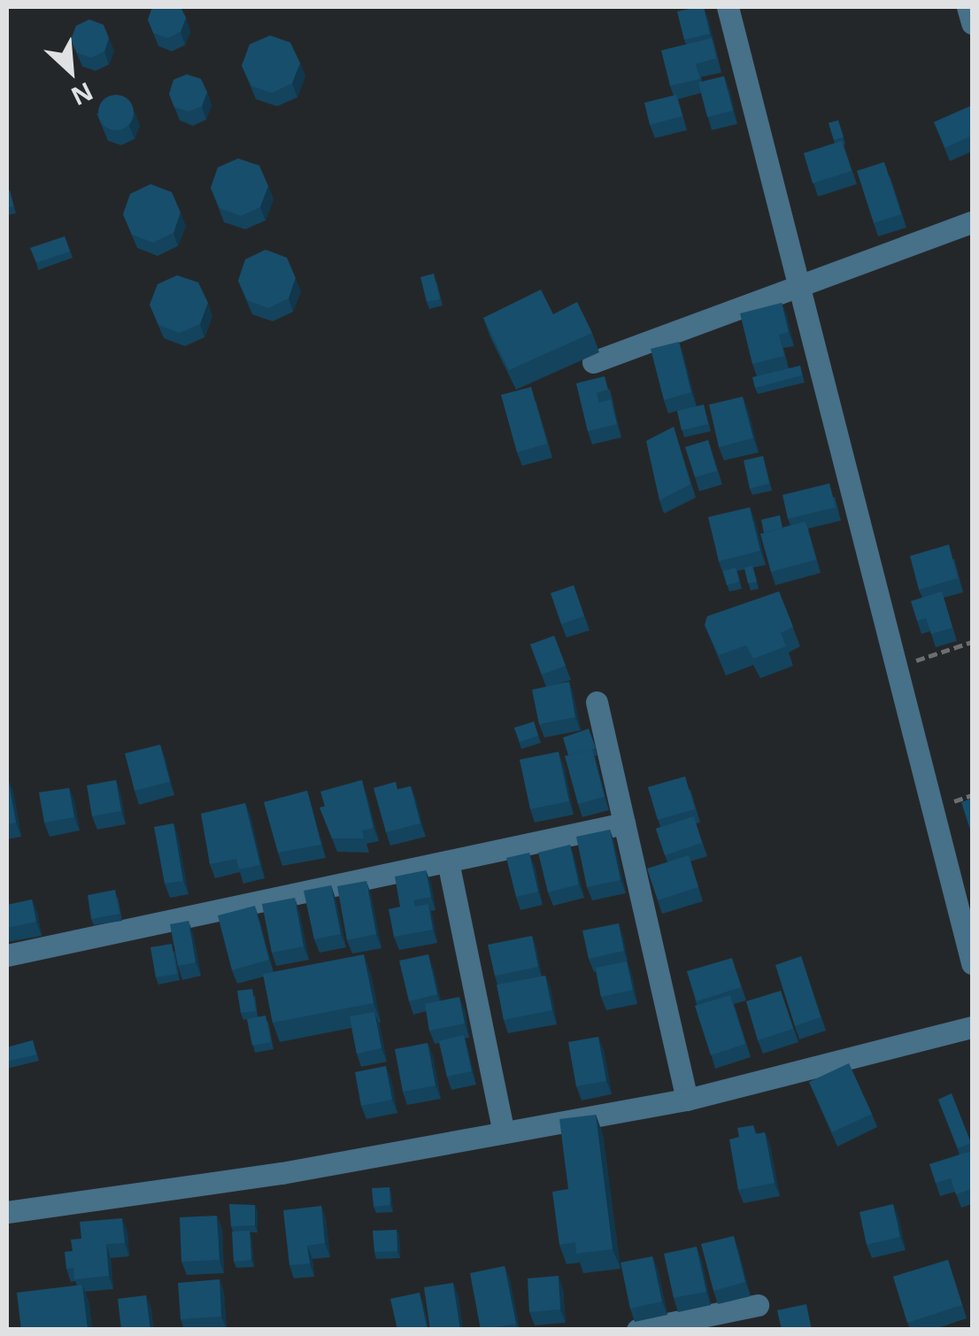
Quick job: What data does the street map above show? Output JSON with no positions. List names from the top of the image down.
{
  "north": "bottom right"
}
